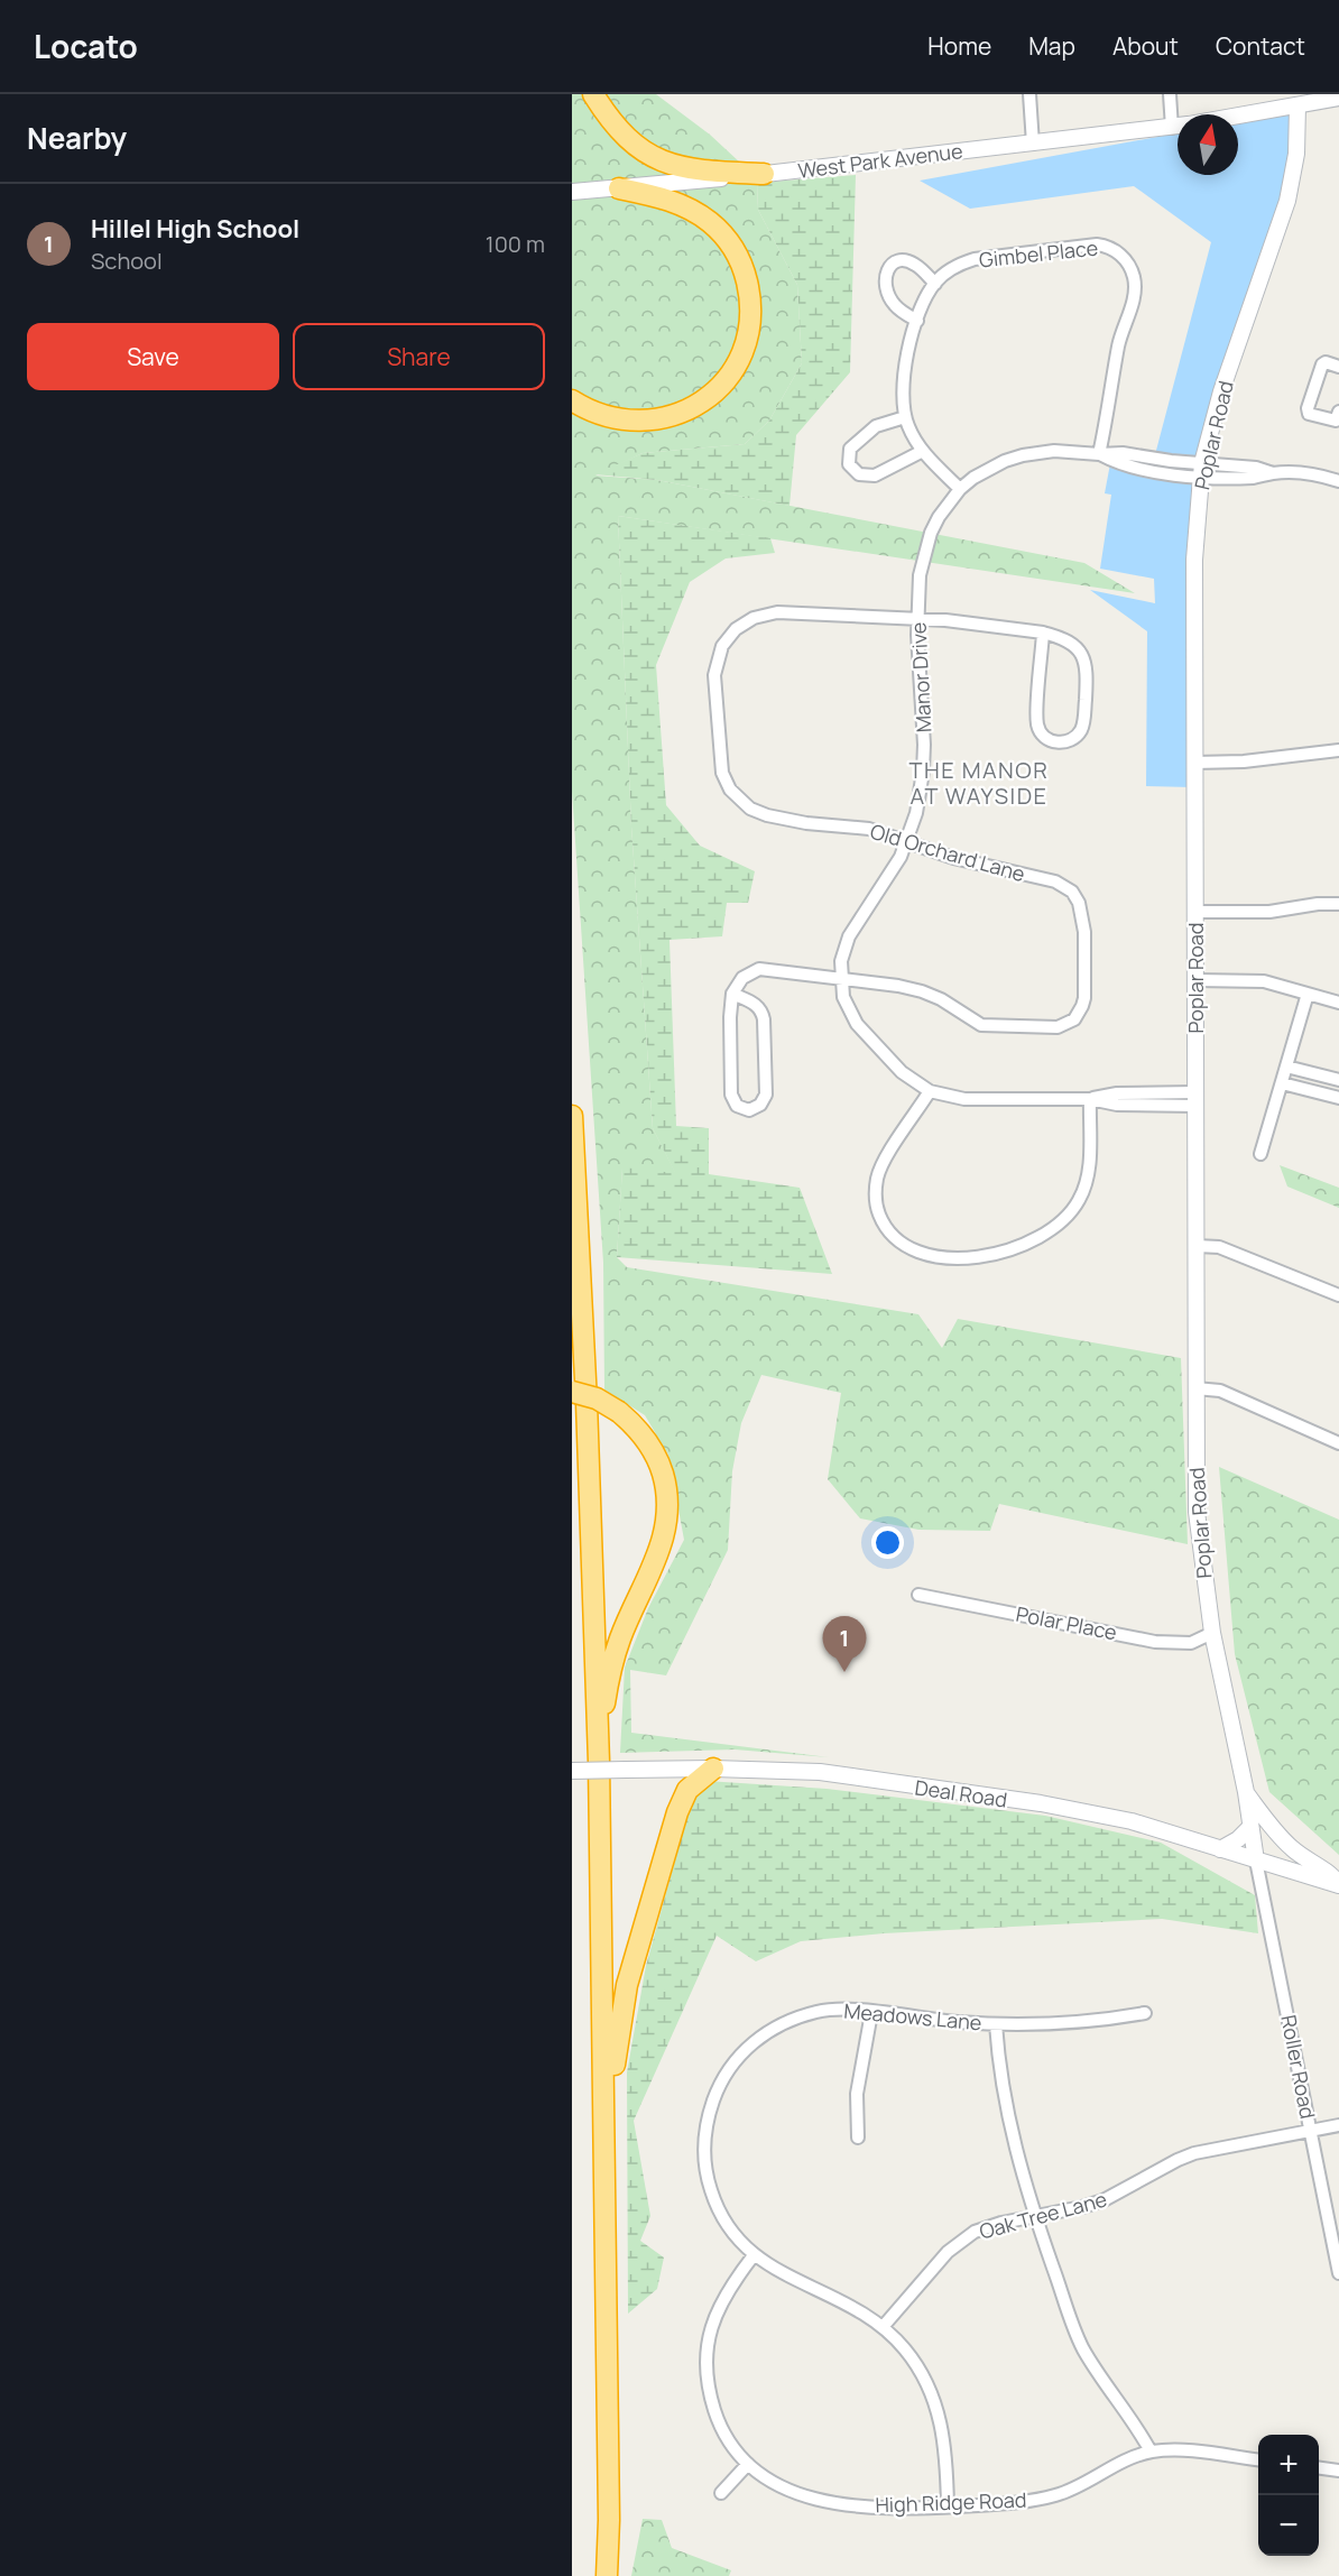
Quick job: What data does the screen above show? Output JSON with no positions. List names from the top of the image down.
{
  "streets": {
    "street": [
      "West Park Avenue",
      "Gimbel Place",
      "Poplar Road",
      "Manor Drive",
      "Old Orchard Lane",
      "Polar Place",
      "Deal Road",
      "Meadows Lane",
      "Roller Road",
      "Oak Tree Lane",
      "High Ridge Road"
    ]
  },
  "crossings": [
    ["West Park Avenue", "Poplar Road"],
    ["Gimbel Place", "Manor Drive"],
    ["Poplar Road", "Manor Drive"],
    ["Poplar Road", "Polar Place"],
    ["Poplar Road", "Deal Road"],
    ["Poplar Road", "Roller Road"],
    ["Manor Drive", "Old Orchard Lane"],
    ["Deal Road", "Roller Road"],
    ["Meadows Lane", "Oak Tree Lane"],
    ["Meadows Lane", "High Ridge Road"],
    ["Roller Road", "Oak Tree Lane"]
  ],
  "districts": ["THE MANOR AT WAYSIDE"],
  "north": "top",
  "page": {
    "header": "Locato",
    "nav": [
      "Home",
      "Map",
      "About",
      "Contact"
    ],
    "heading": "Nearby",
    "list": [
      {
        "mark": "1",
        "name": "Hillel High School",
        "note": "School",
        "value": "100 m"
      }
    ],
    "buttons": ["Save", "Share"],
    "pins": "1",
    "map_buttons": ["+", "−"]
  }
}
